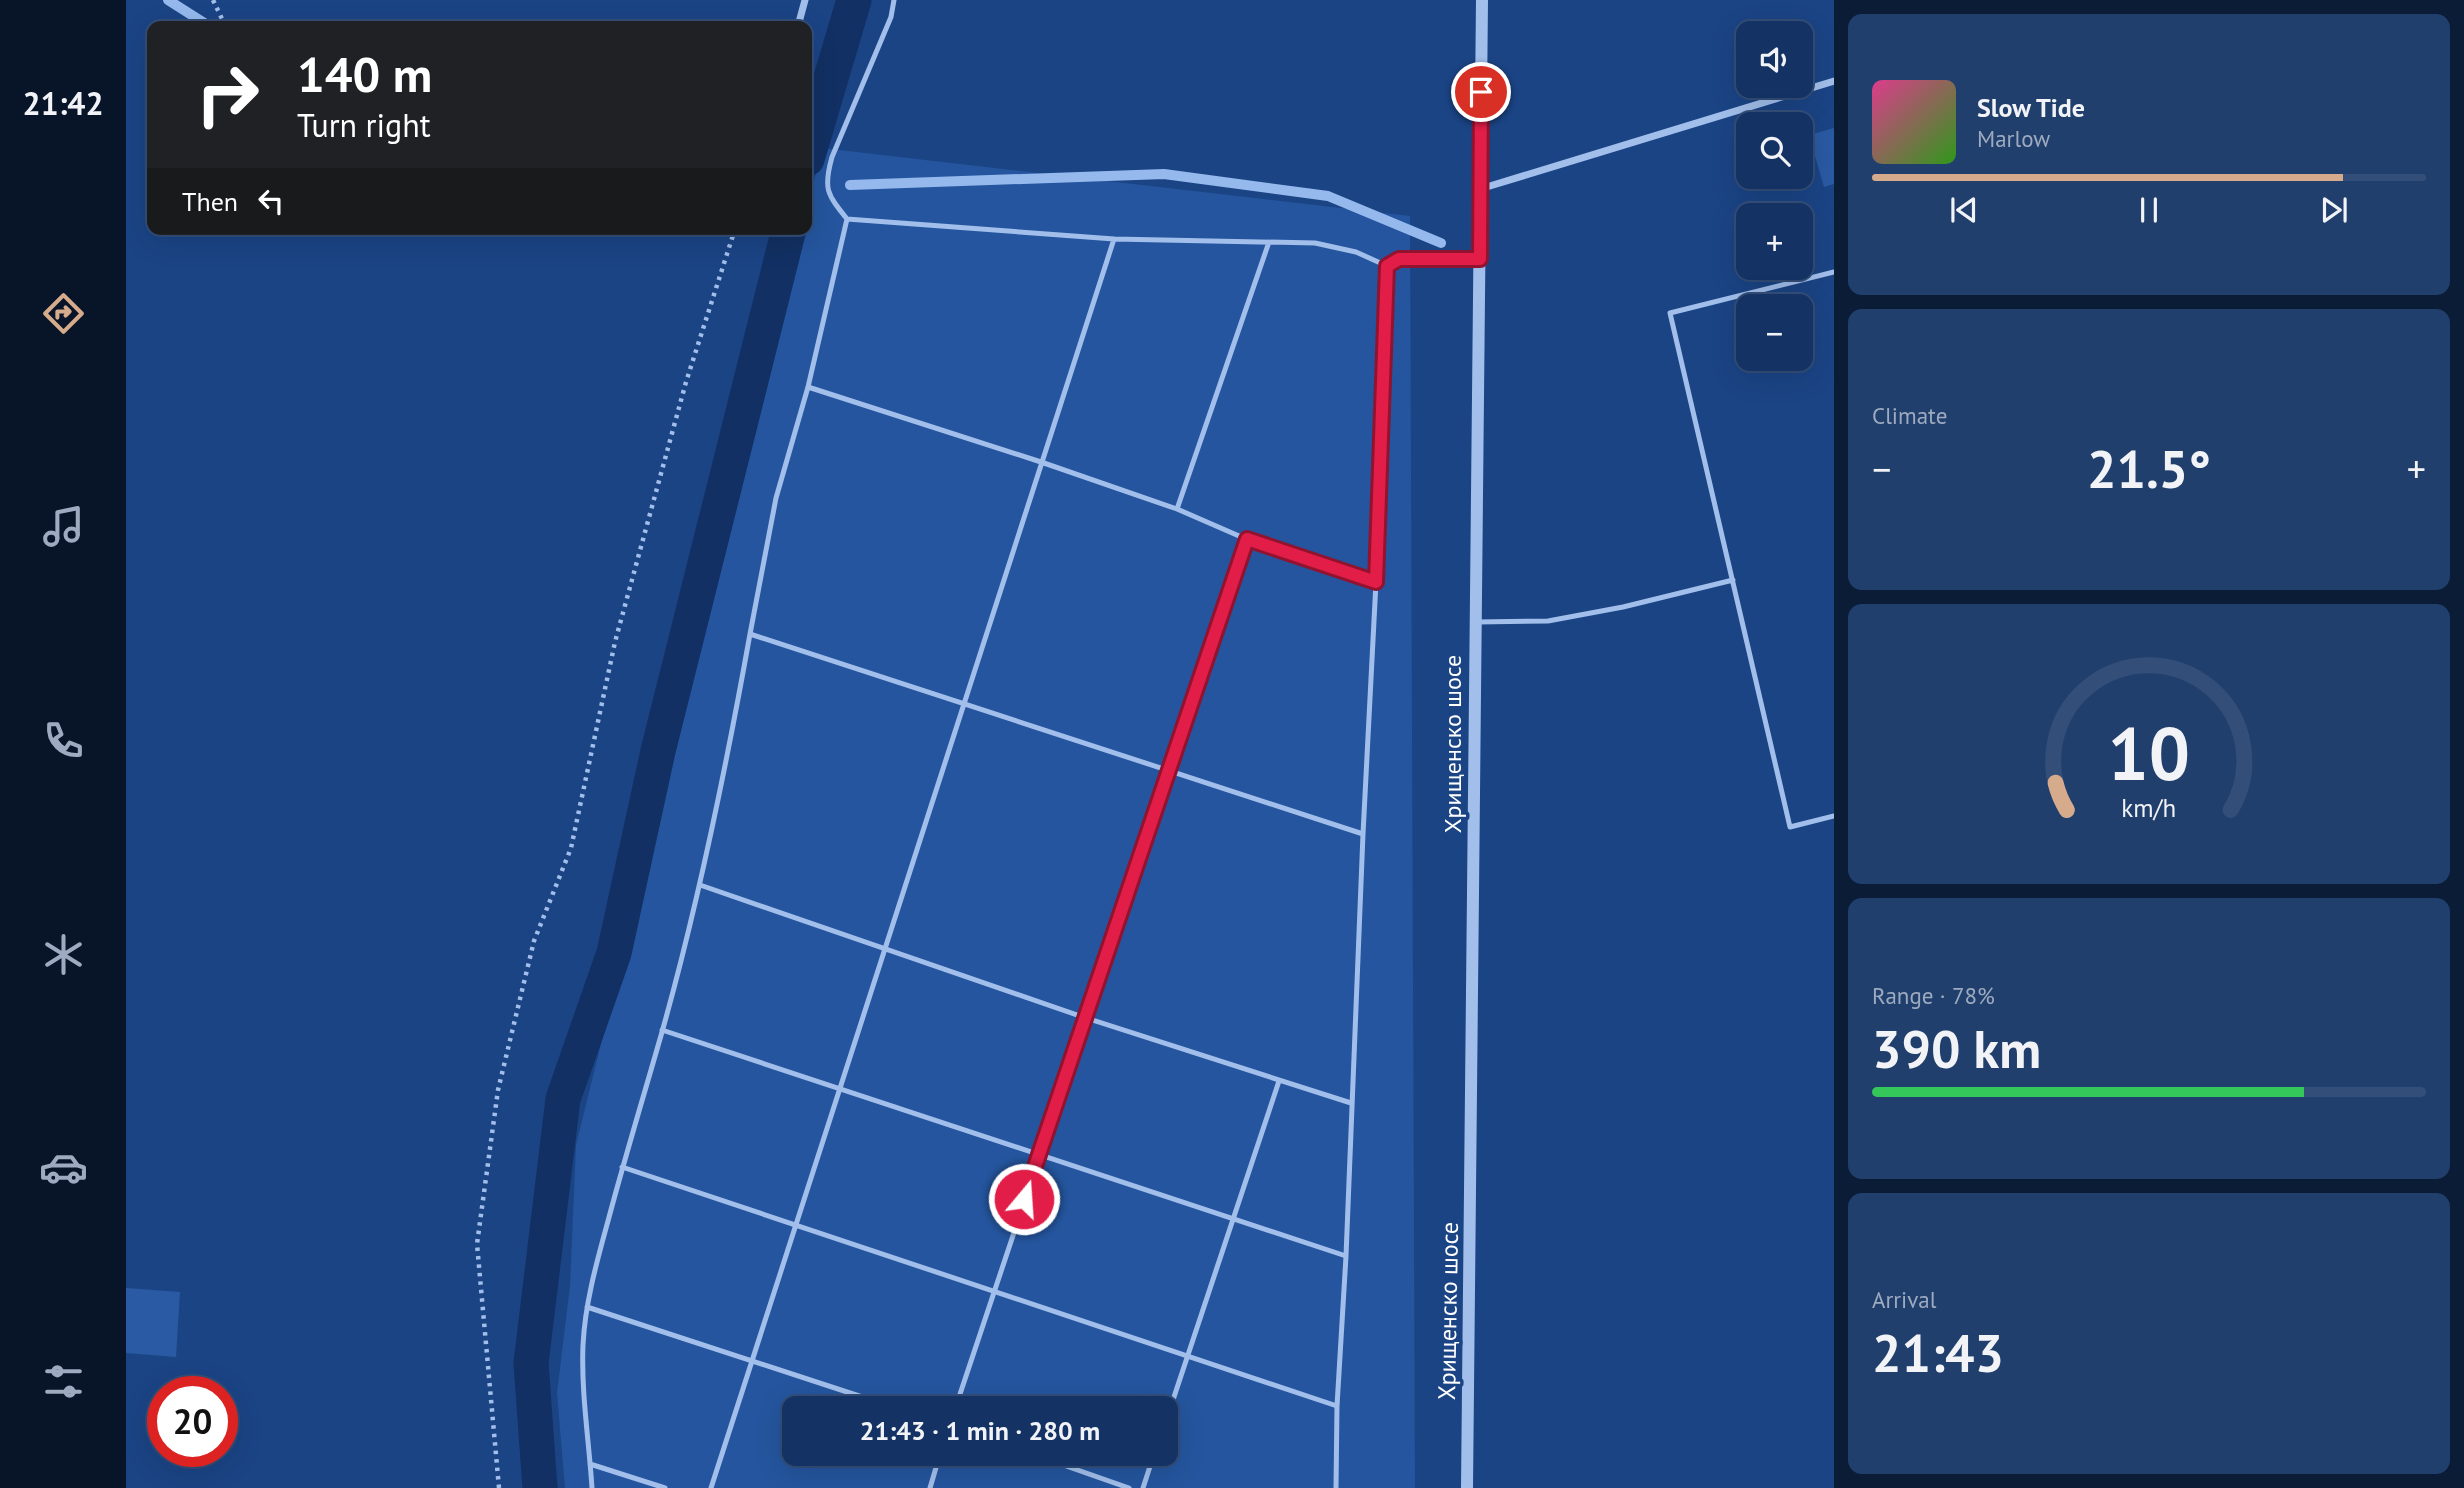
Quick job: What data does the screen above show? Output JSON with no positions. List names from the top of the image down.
{
  "streets": {
    "street": ["Хрищенско шосе"]
  },
  "page": {
    "tabs": "21:42",
    "map_buttons": ["+", "−"],
    "turn": ["140 m", "Turn right"],
    "song": ["Slow Tide", "Marlow"],
    "then": "Then",
    "tile": [
      "Climate",
      ["Range · 78%", "390 km"],
      ["Arrival", "21:43"]
    ],
    "heat": ["−", "21.5°", "+"],
    "limit": "20",
    "trip": "21:43 · 1 min · 280 m",
    "gauge": ["10", "km/h"]
  }
}
